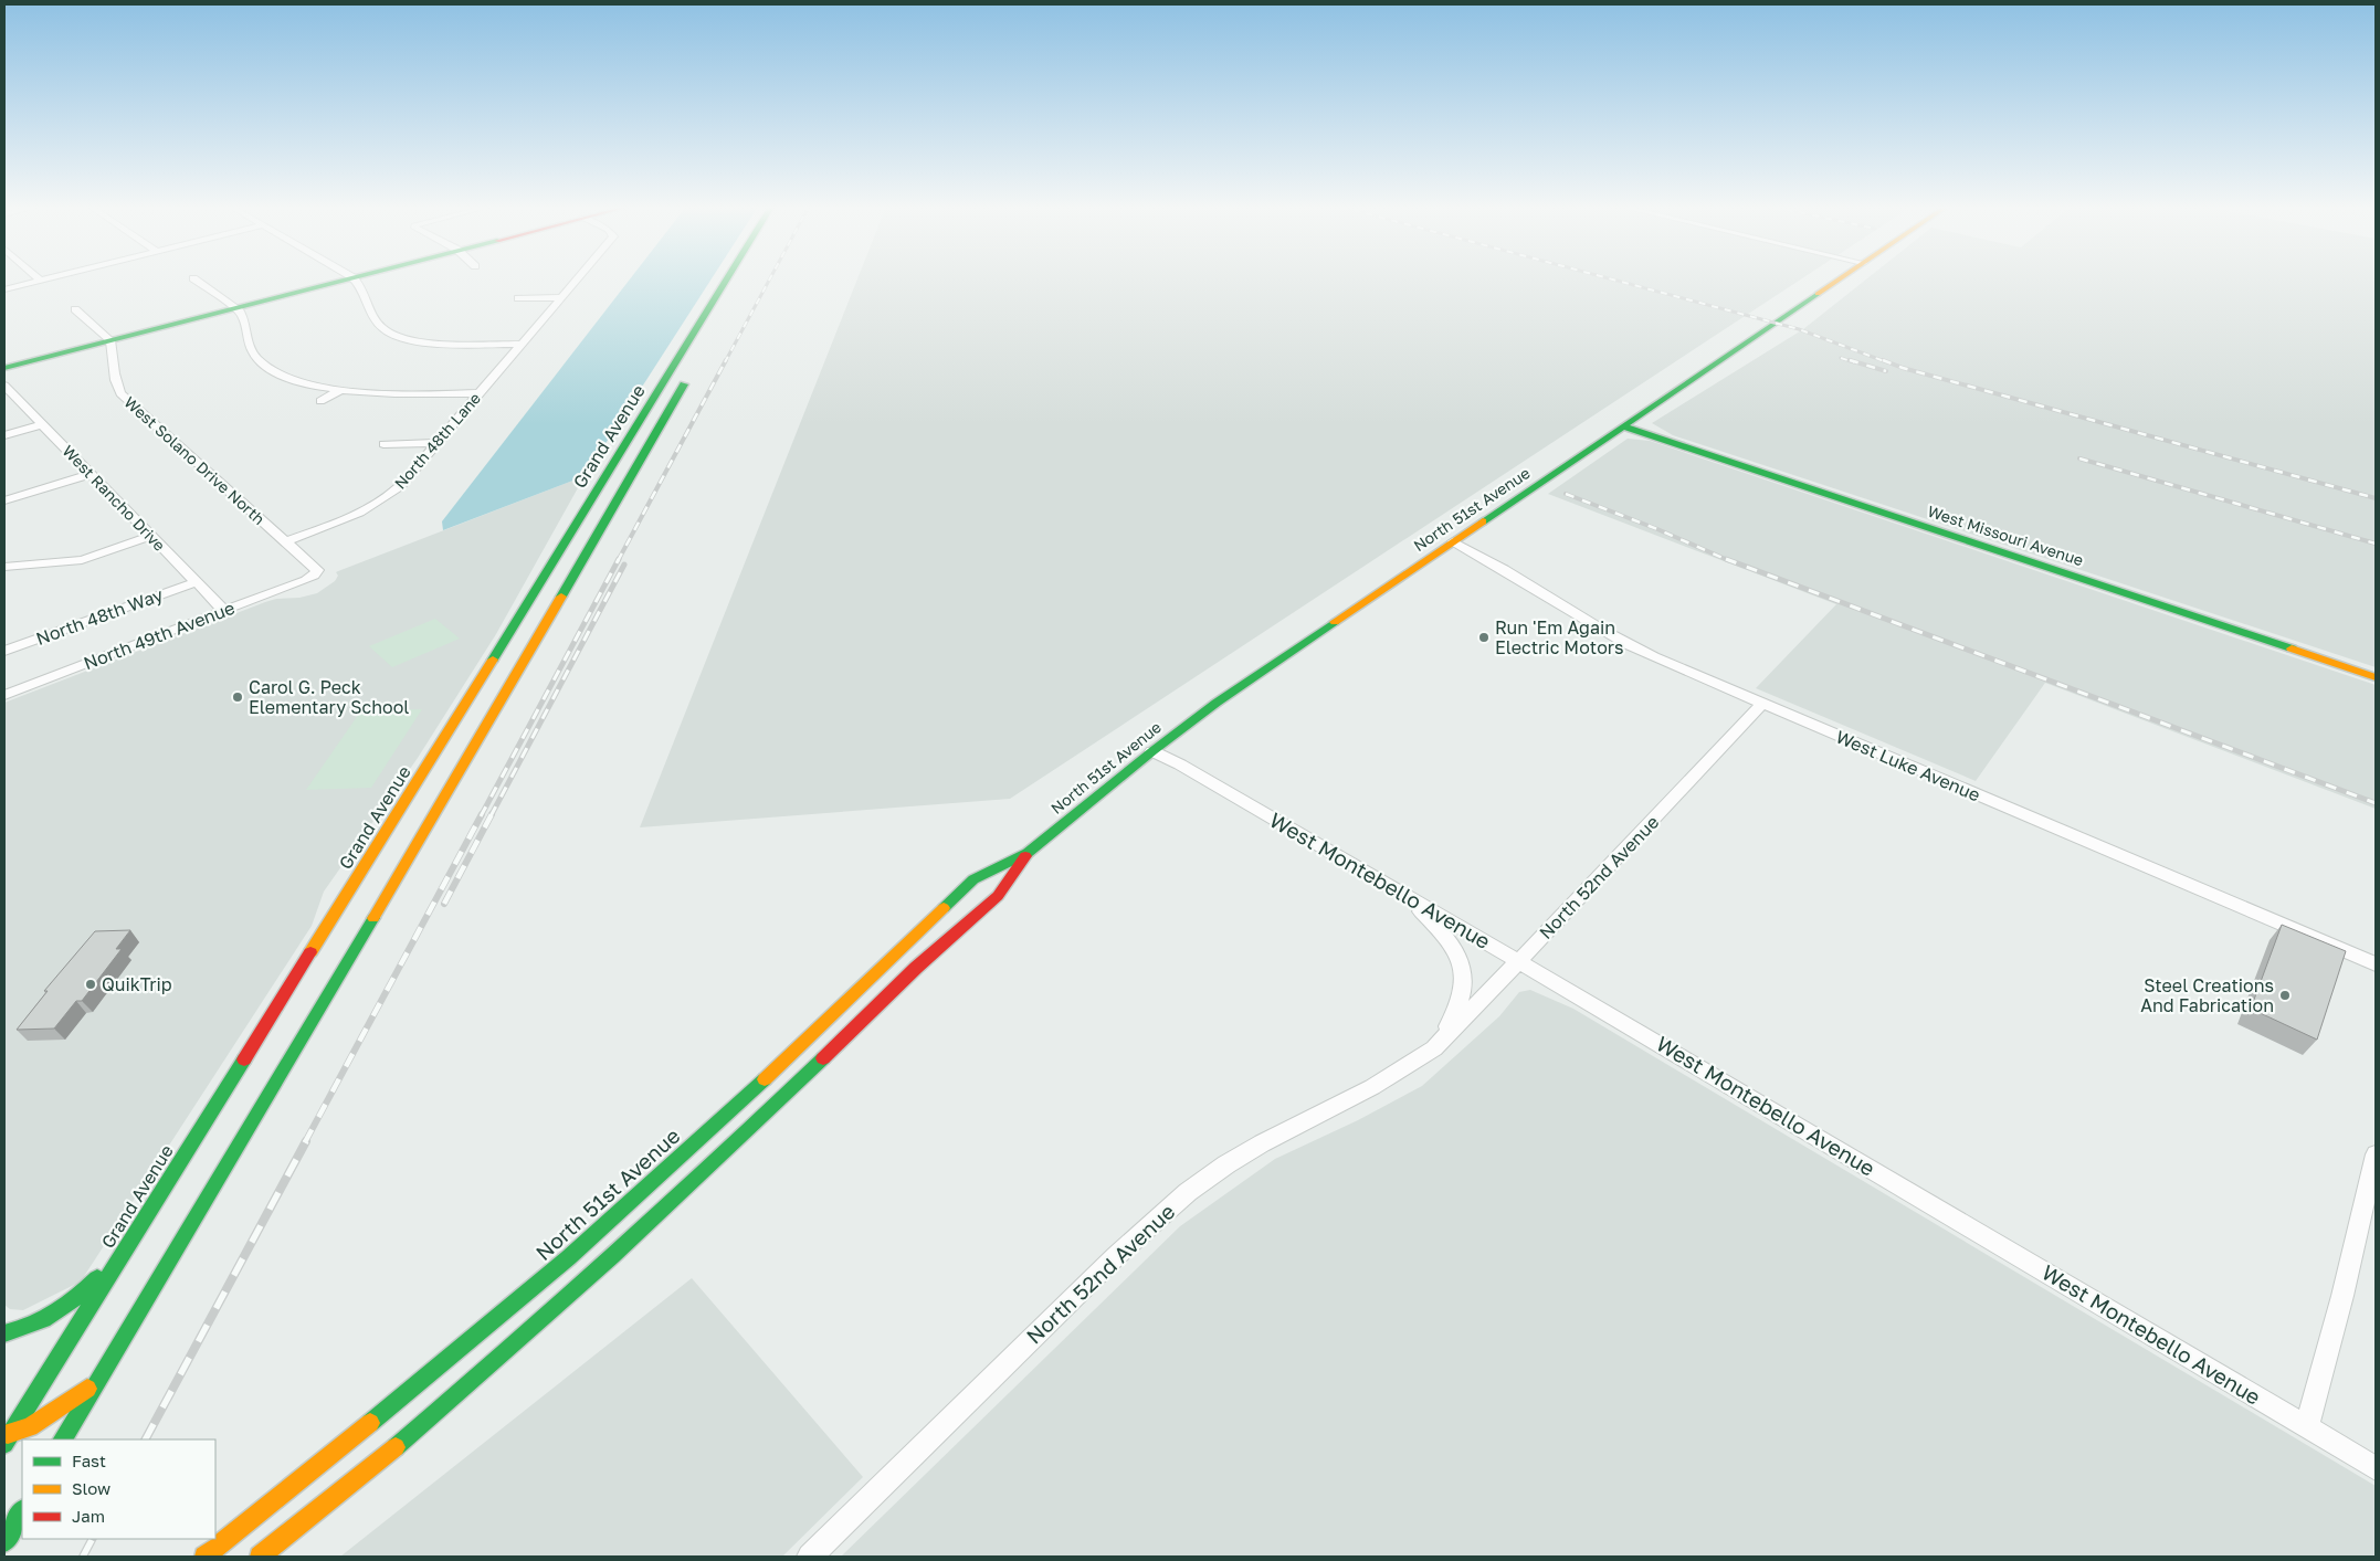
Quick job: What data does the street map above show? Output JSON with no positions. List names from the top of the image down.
{
  "streets": {
    "main road": ["Grand Avenue", "North 51st Avenue", "West Missouri Avenue"],
    "street": [
      "North 48th Lane",
      "West Solano Drive North",
      "West Rancho Drive",
      "North 48th Way",
      "North 49th Avenue",
      "West Luke Avenue",
      "North 52nd Avenue",
      "West Montebello Avenue"
    ]
  },
  "crossings": [
    ["North 48th Lane", "West Solano Drive North"],
    ["West Solano Drive North", "North 49th Avenue"],
    ["West Rancho Drive", "North 48th Way"],
    ["West Rancho Drive", "North 49th Avenue"],
    ["North 51st Avenue", "West Missouri Avenue"],
    ["North 51st Avenue", "West Luke Avenue"],
    ["North 51st Avenue", "West Montebello Avenue"],
    ["West Luke Avenue", "North 52nd Avenue"],
    ["North 52nd Avenue", "West Montebello Avenue"]
  ],
  "places": [
    "Run 'Em Again Electric Motors",
    "Carol G. Peck Elementary School",
    "QuikTrip",
    "Steel Creations And Fabrication"
  ],
  "legend": ["Fast", "Slow", "Jam"]
}
